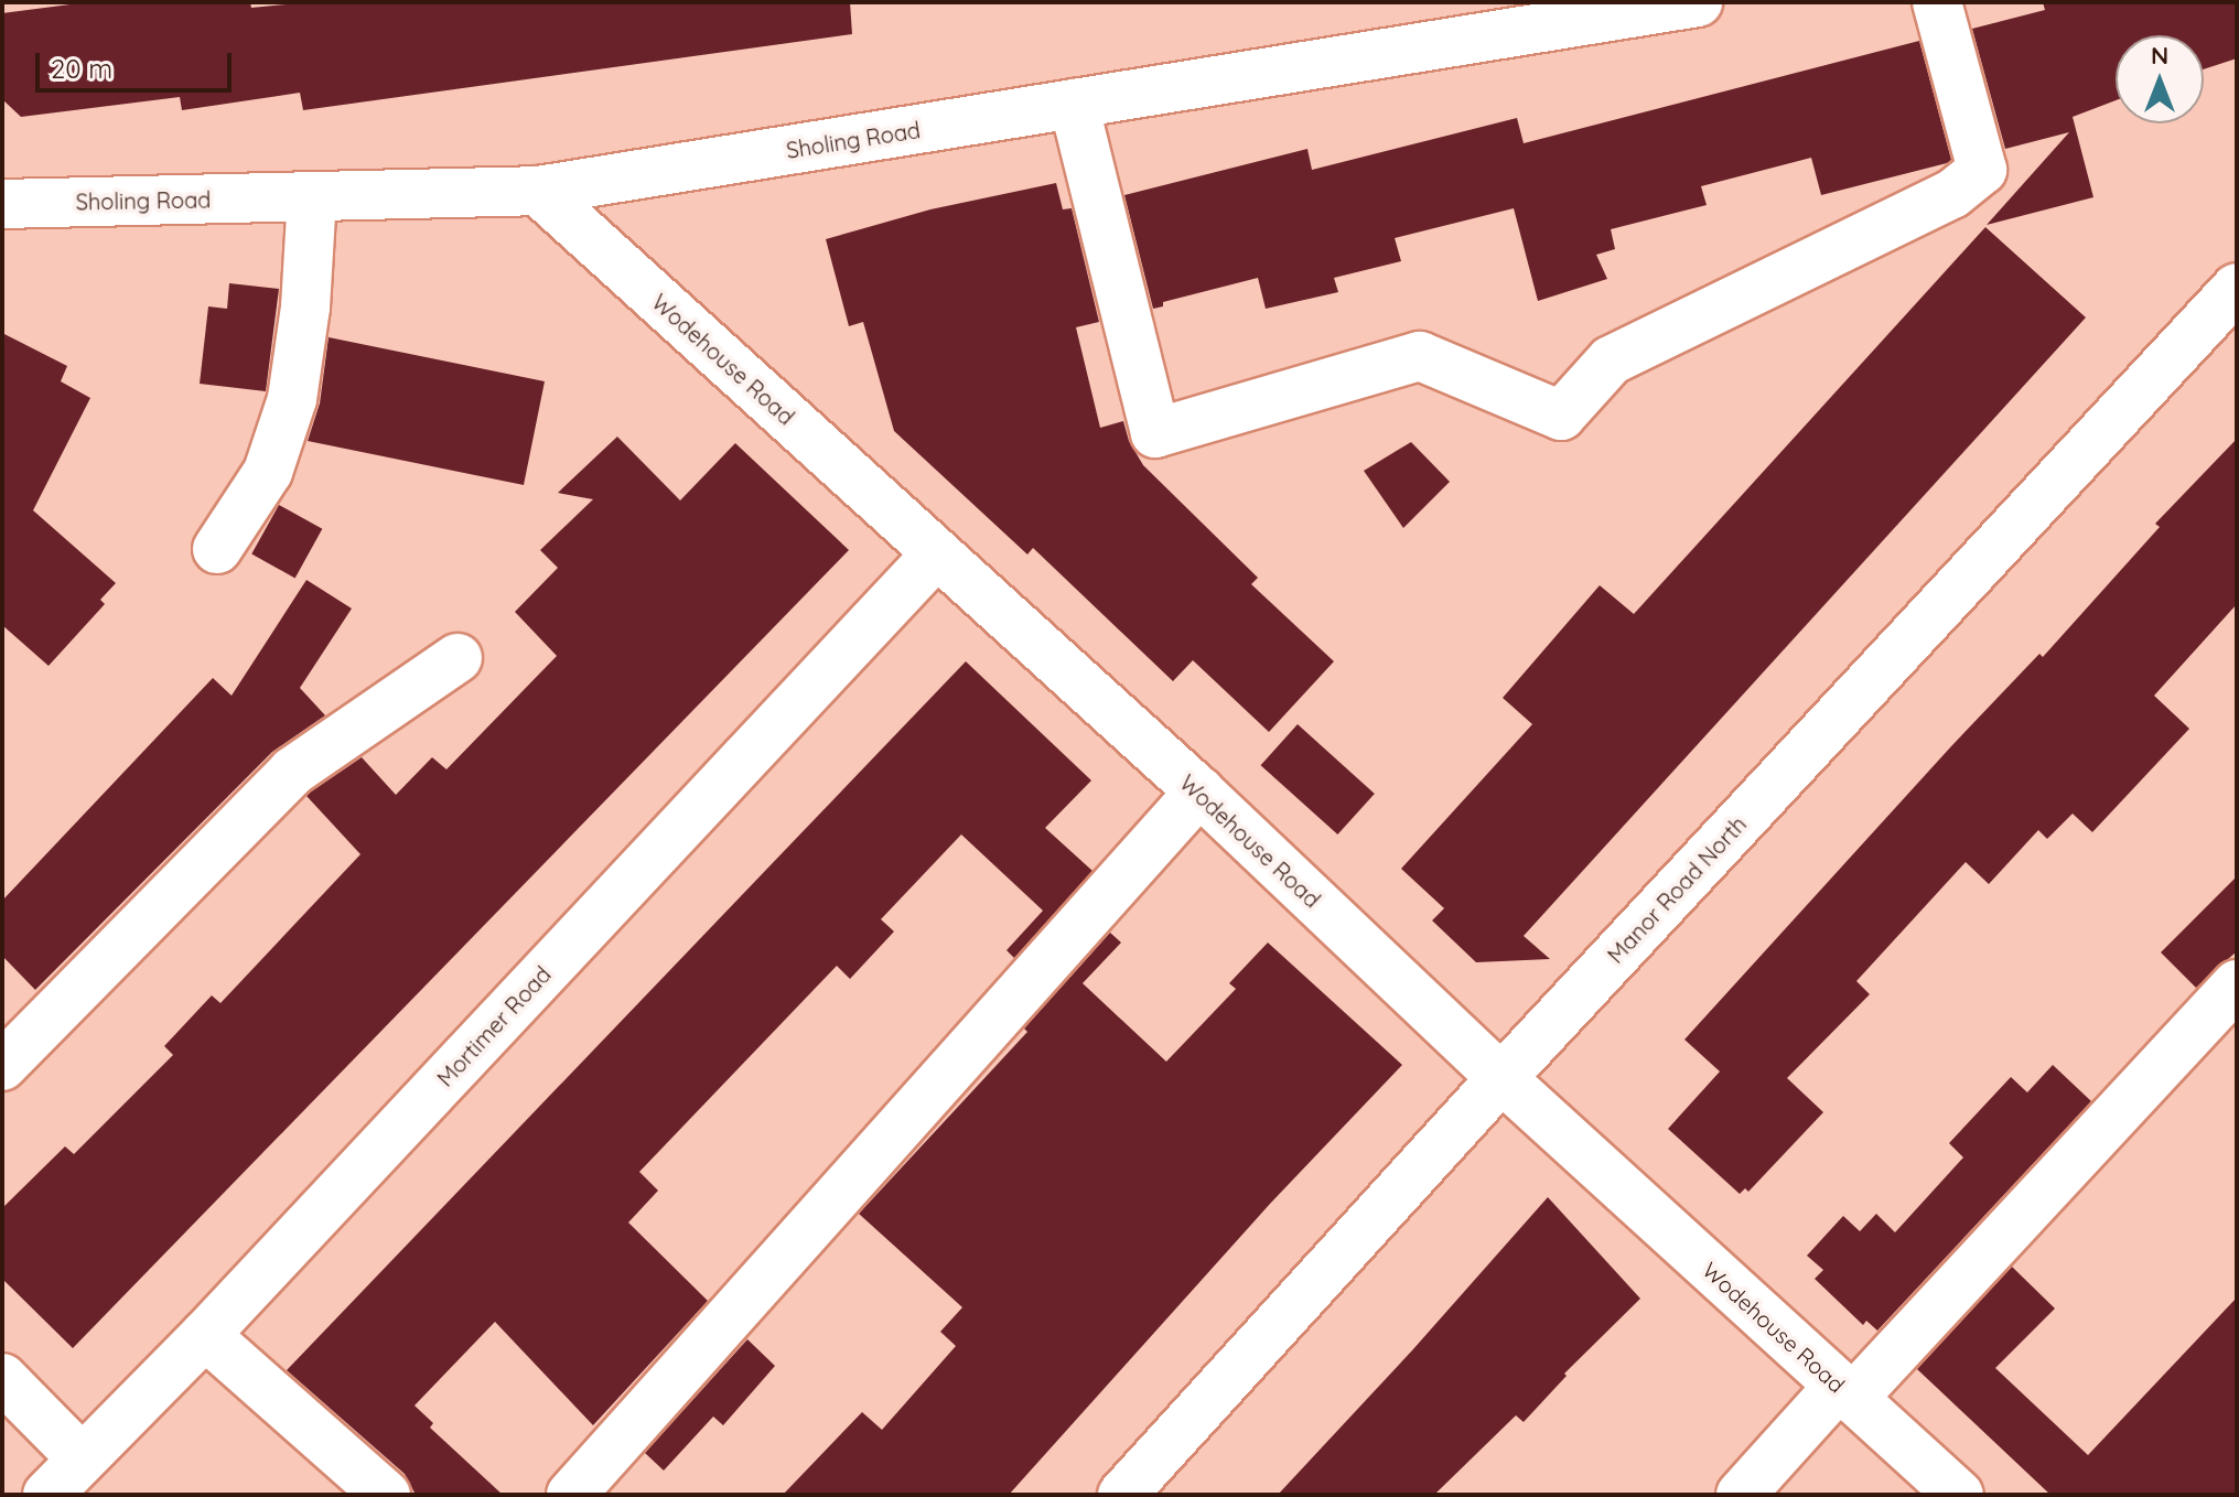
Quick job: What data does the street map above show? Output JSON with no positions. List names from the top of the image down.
{
  "streets": {
    "street": [
      "Sholing Road",
      "Wodehouse Road",
      "Manor Road North",
      "Mortimer Road"
    ]
  },
  "crossings": [
    ["Sholing Road", "Wodehouse Road"],
    ["Wodehouse Road", "Manor Road North"],
    ["Wodehouse Road", "Mortimer Road"]
  ],
  "scale_bar": "20 m",
  "north": "top"
}
